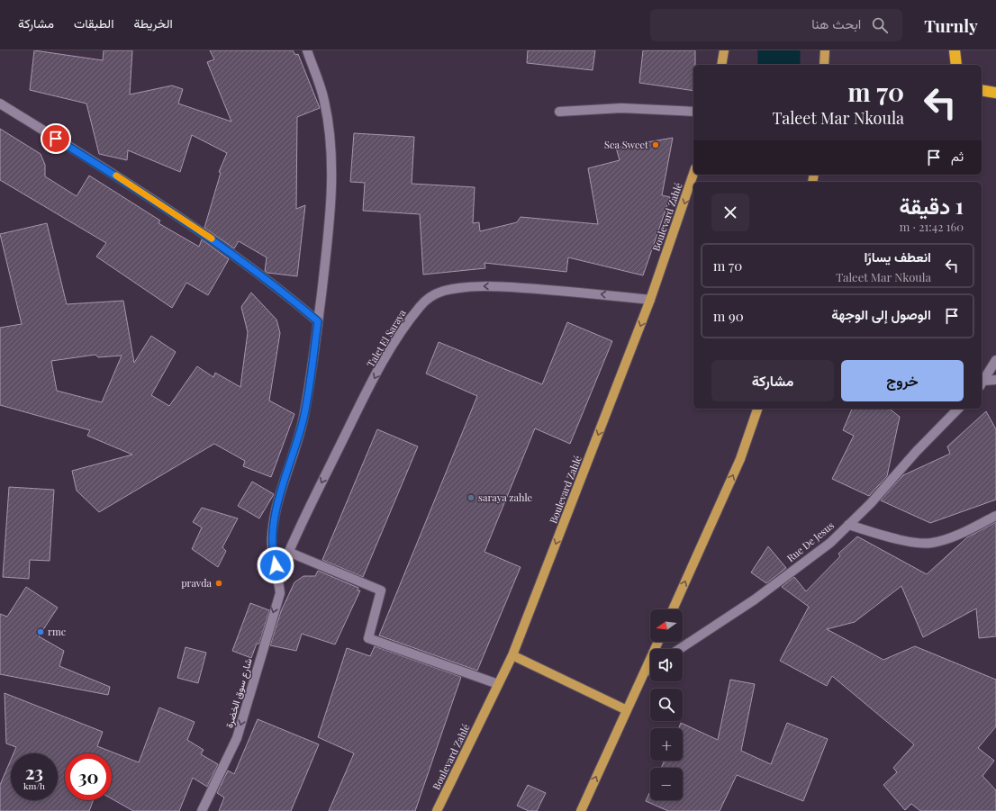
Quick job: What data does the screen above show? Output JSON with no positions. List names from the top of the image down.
{
  "streets": {
    "main road": ["Boulevard Zahlé"],
    "street": ["Talet El Saraya", "Rue De Jesus", "شارع سوق الخضرة"]
  },
  "crossings": [
    ["Boulevard Zahlé", "Talet El Saraya"],
    ["Talet El Saraya", "شارع سوق الخضرة"]
  ],
  "one_way": ["Boulevard Zahlé", "Talet El Saraya"],
  "places": [
    "Sea Sweet",
    "saraya zahle",
    "pravda",
    "rmc"
  ],
  "north": "left",
  "page": {
    "header": "Turnly",
    "search": "ابحث هنا",
    "nav": ["الخريطة", "الطبقات", "مشاركة"],
    "turn": ["70 m", "Taleet Mar Nkoula"],
    "then": "ثم",
    "heading": ["1 دقيقة", "160 m · 21:42"],
    "list": [
      {
        "name": "انعطف يسارًا",
        "note": "Taleet Mar Nkoula",
        "value": "70 m"
      },
      {
        "name": "الوصول إلى الوجهة",
        "value": "90 m"
      }
    ],
    "buttons": ["خروج", "مشاركة"],
    "map_buttons": ["+", "−"],
    "speed": "23 km/h",
    "limit": "30"
  }
}
